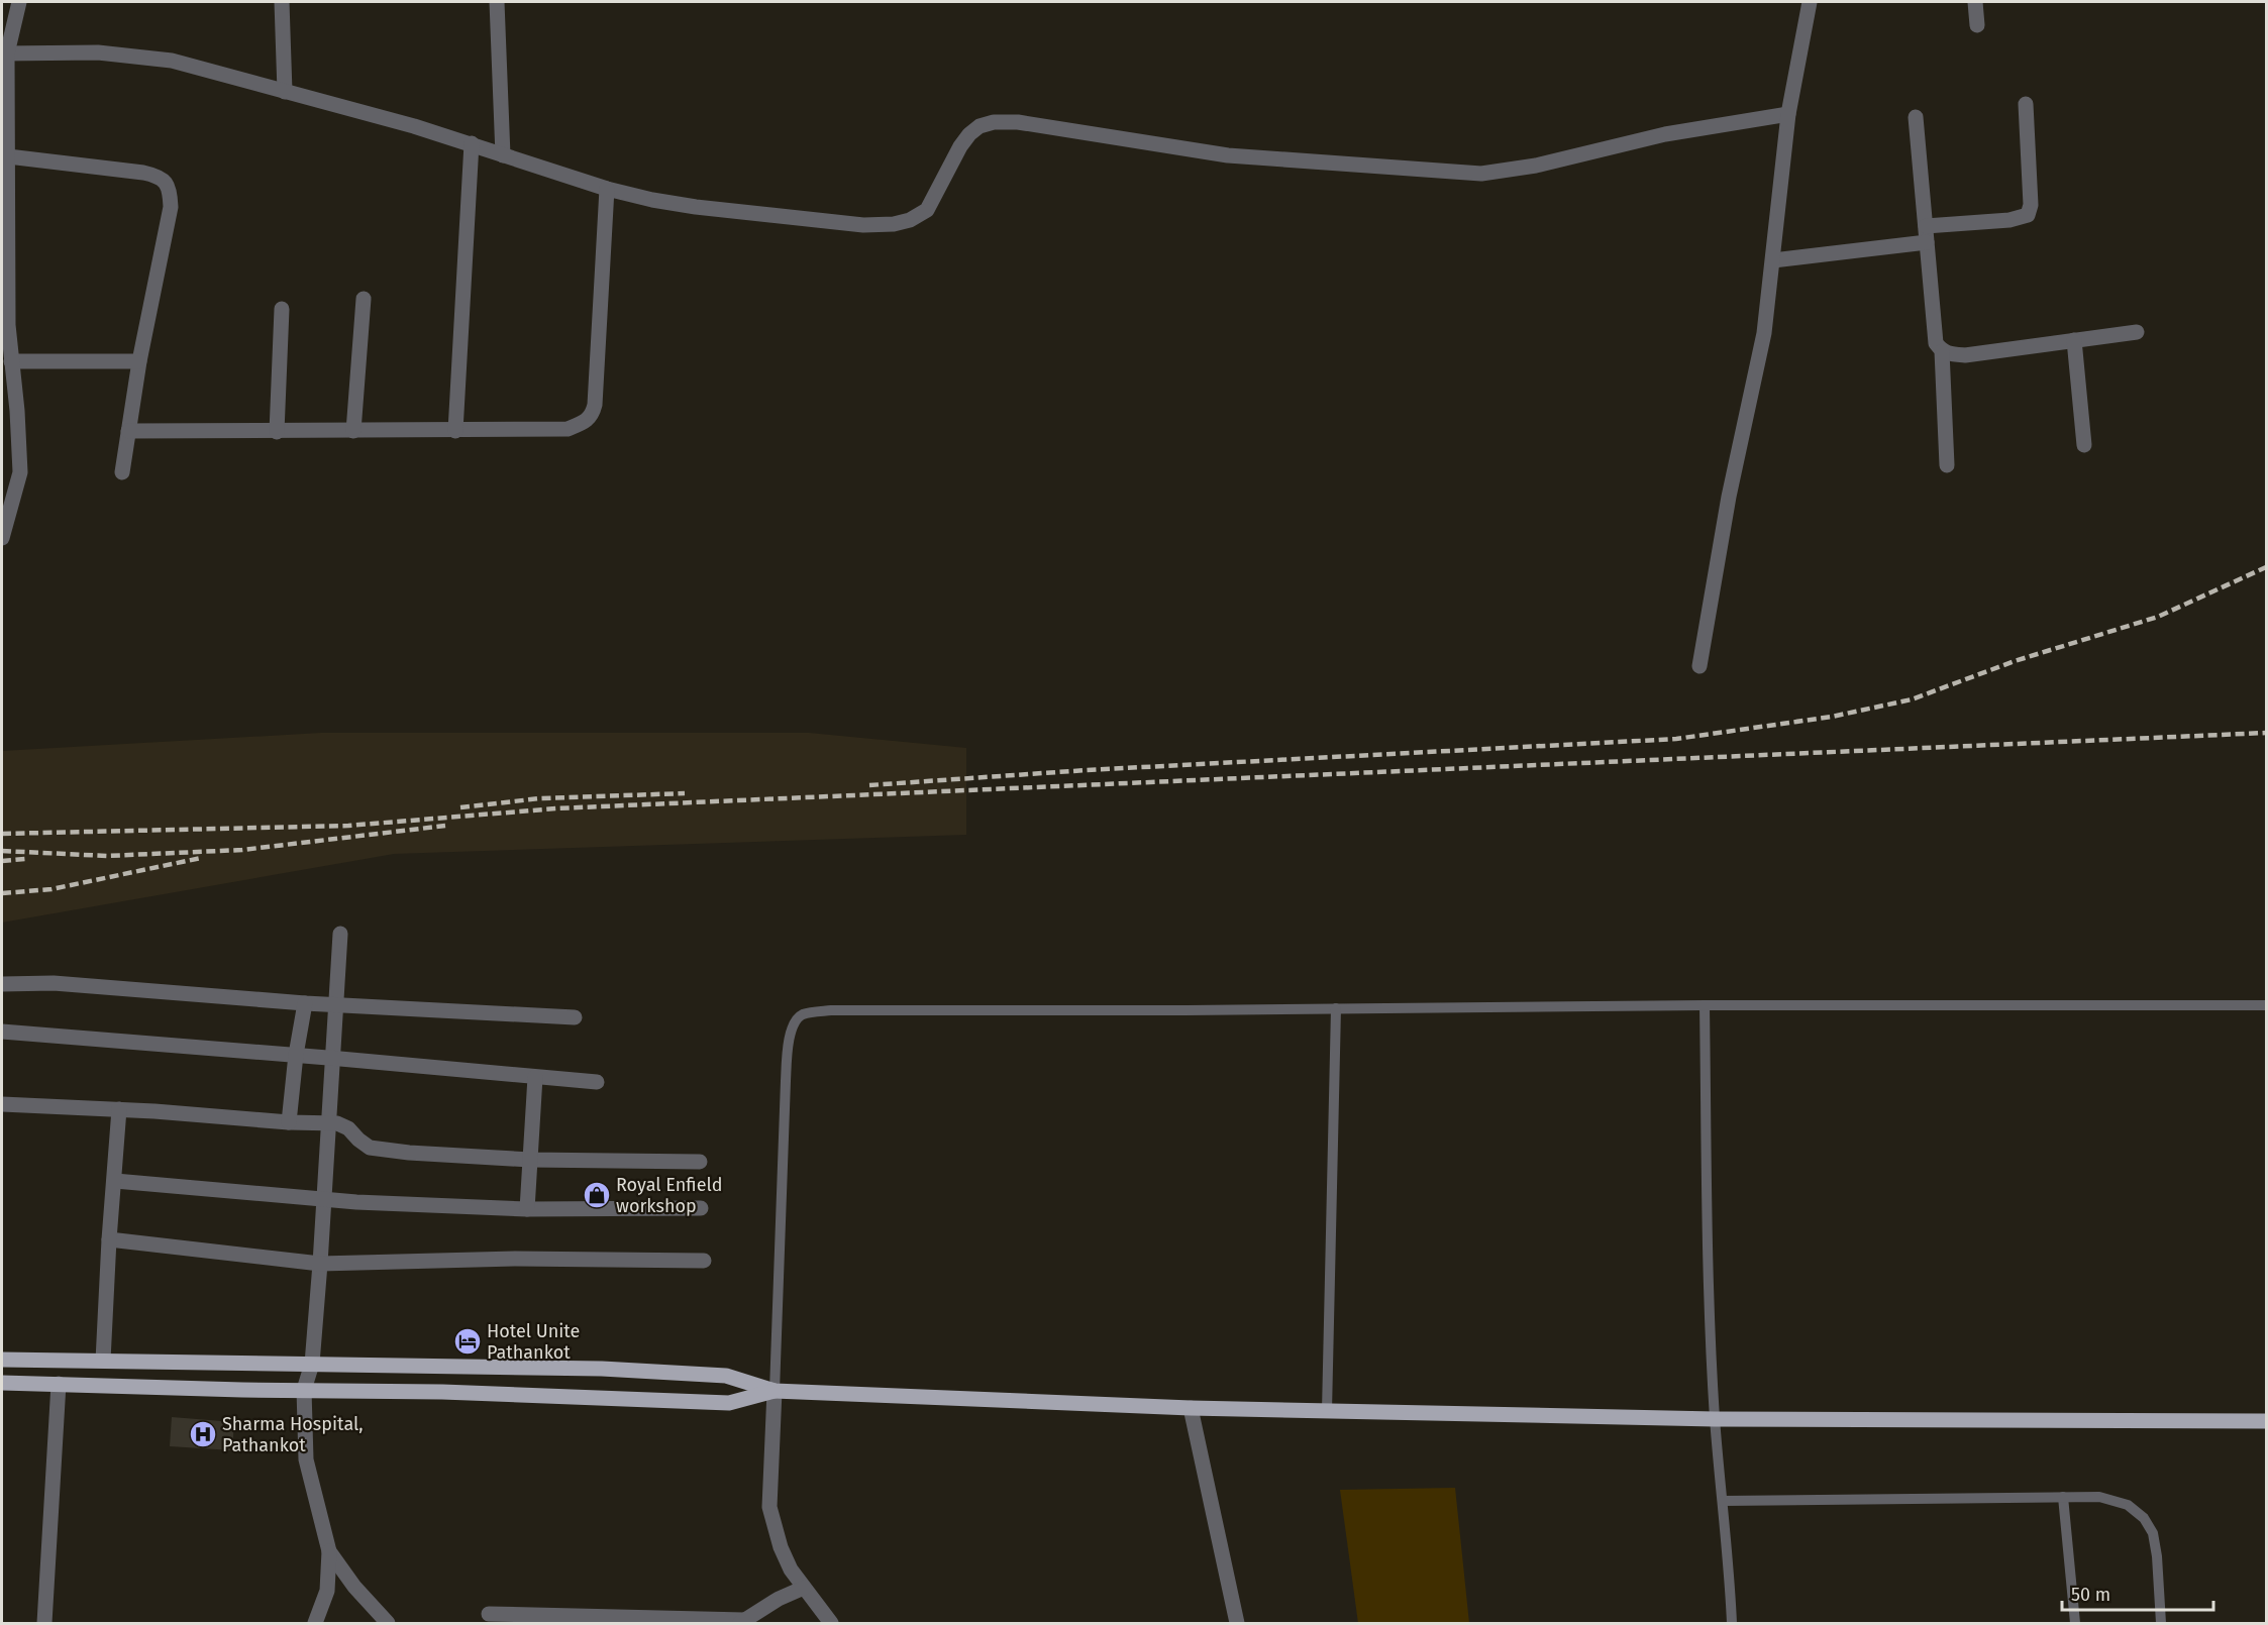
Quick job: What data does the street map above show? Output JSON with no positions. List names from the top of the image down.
{
  "places": {
    "shop": ["Royal Enfield workshop"],
    "hotel": ["Hotel Unite Pathankot"],
    "hospital": ["Sharma Hospital, Pathankot"]
  },
  "scale_bar": "50 m"
}
